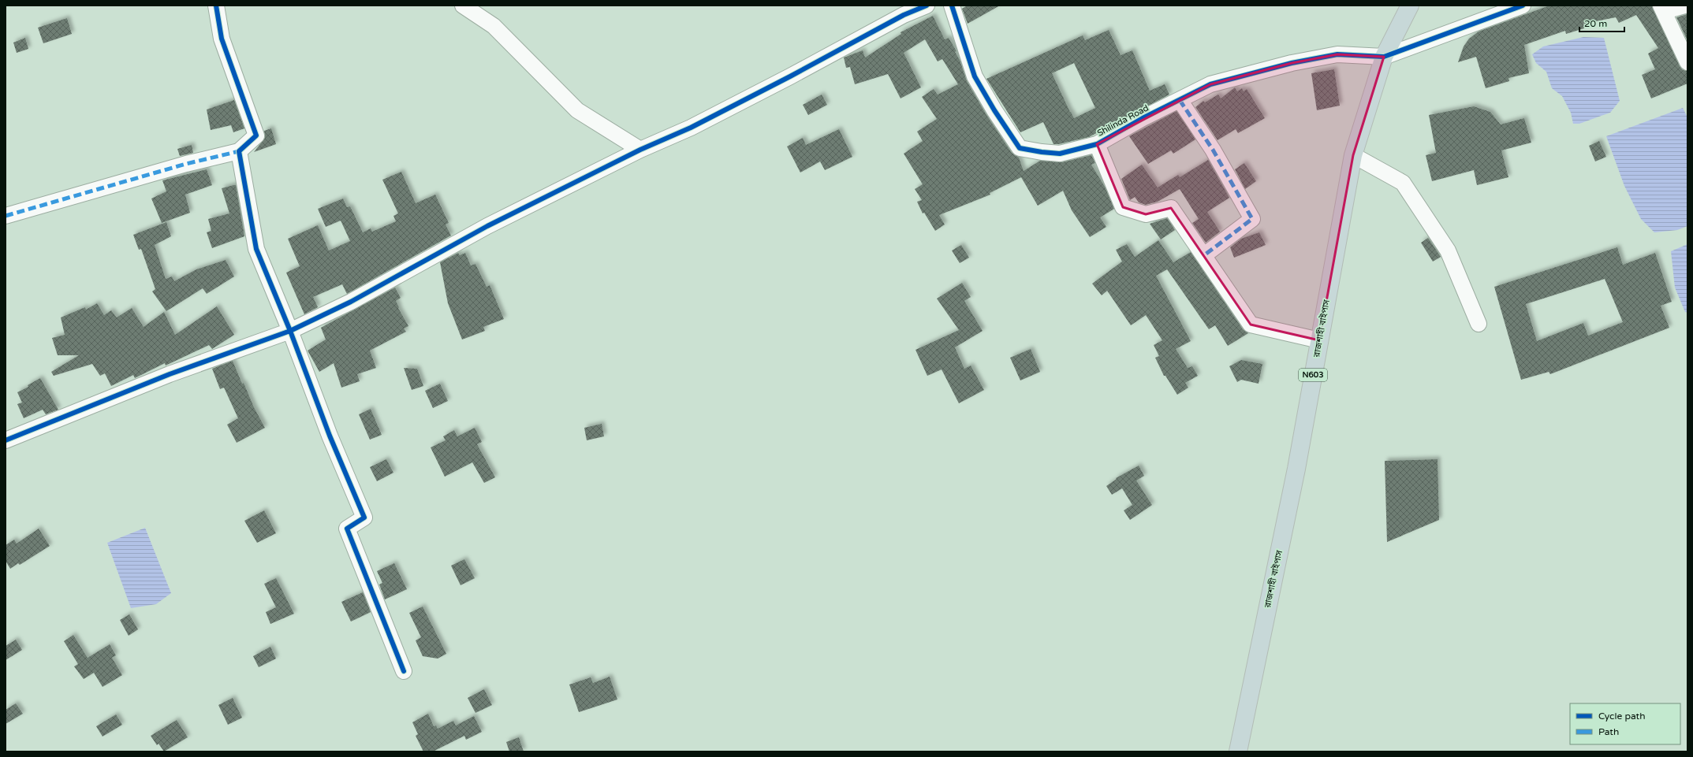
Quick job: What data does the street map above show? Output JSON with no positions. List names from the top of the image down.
{
  "streets": {
    "highway": ["রাজশাহী বাইপাস", "N603"],
    "street": ["Shilinda Road"]
  },
  "crossings": [
    ["Shilinda Road", "রাজশাহী বাইপাস"]
  ],
  "legend": ["Cycle path", "Path"],
  "scale_bar": "20 m"
}
